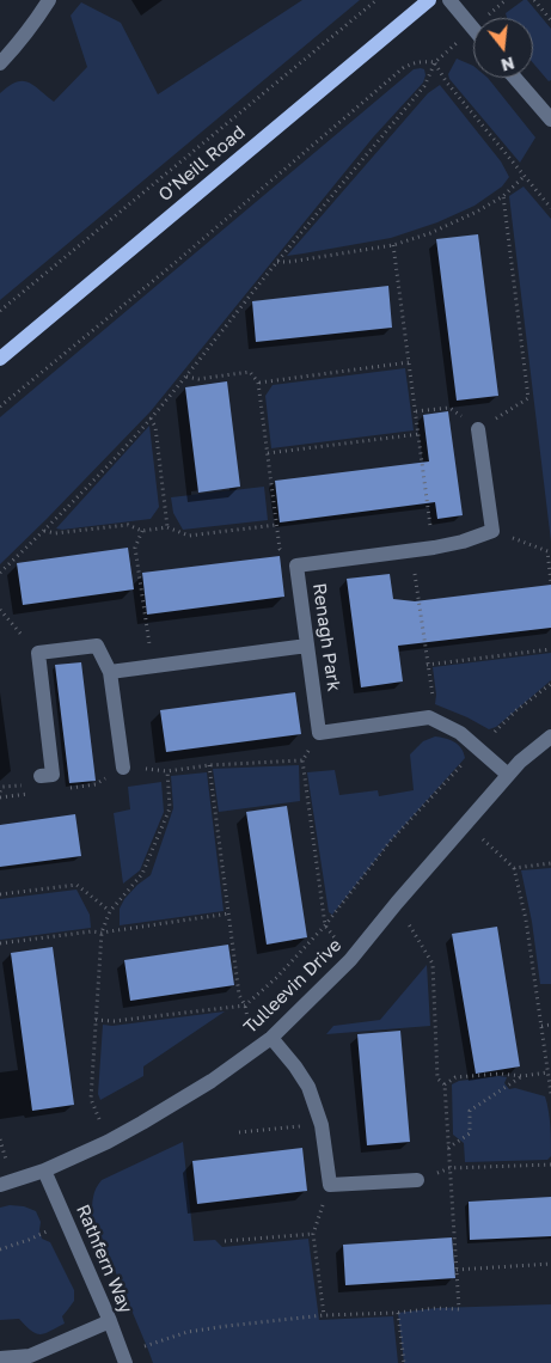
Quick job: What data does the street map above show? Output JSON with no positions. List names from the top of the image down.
{
  "streets": {
    "main road": ["O'Neill Road"],
    "street": ["Renagh Park", "Tulleevin Drive", "Rathfern Way"]
  },
  "crossings": [
    ["Tulleevin Drive", "Rathfern Way"]
  ],
  "north": "bottom"
}
